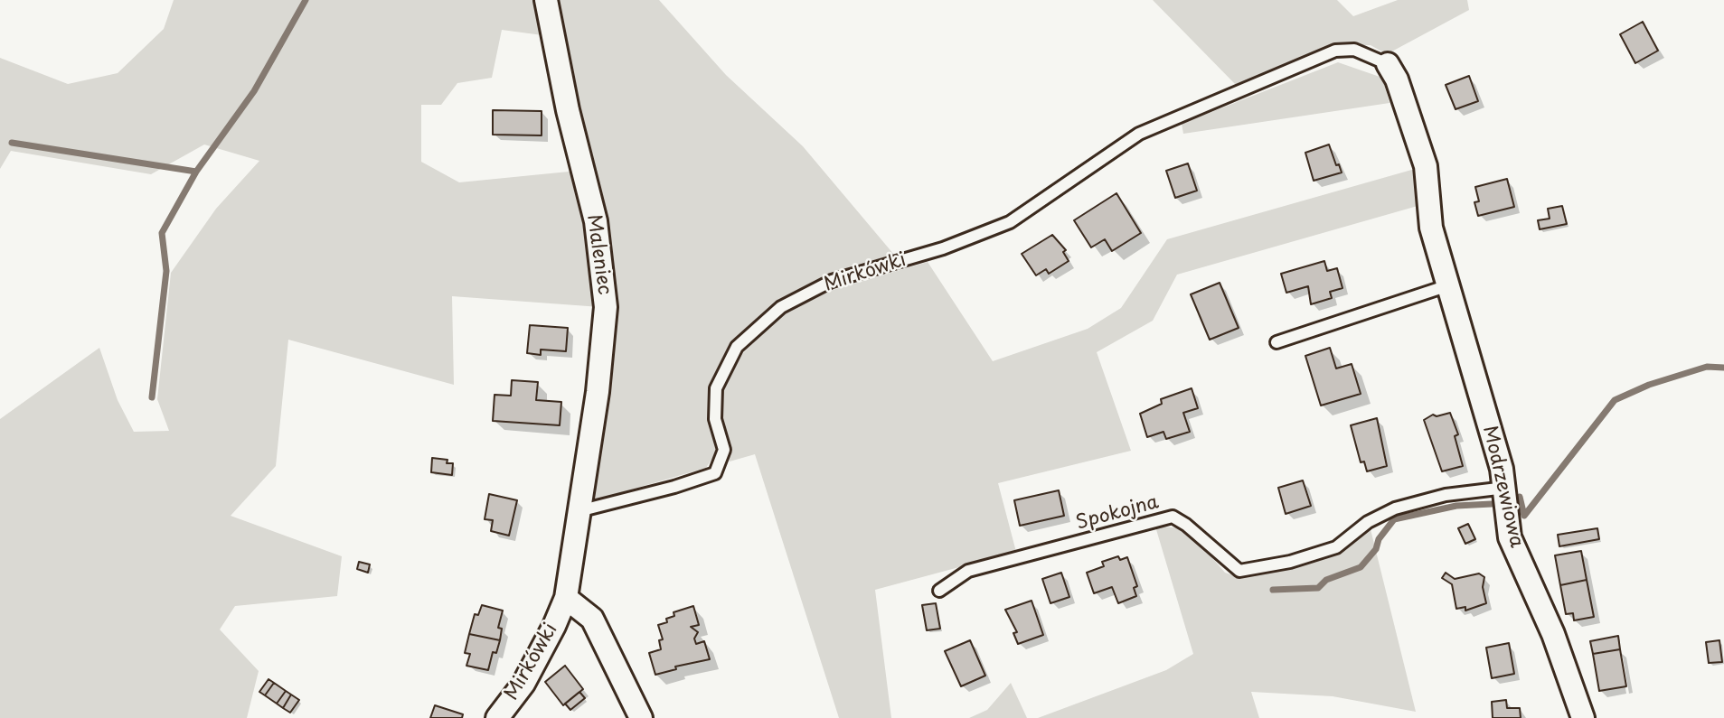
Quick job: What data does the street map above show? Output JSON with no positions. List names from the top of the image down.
{
  "streets": {
    "street": ["Maleniec", "Mirkówki", "Modrzewiowa"],
    "lane": ["Spokojna"]
  },
  "crossings": [
    ["Maleniec", "Mirkówki"],
    ["Mirkówki", "Modrzewiowa"],
    ["Modrzewiowa", "Spokojna"]
  ]
}
